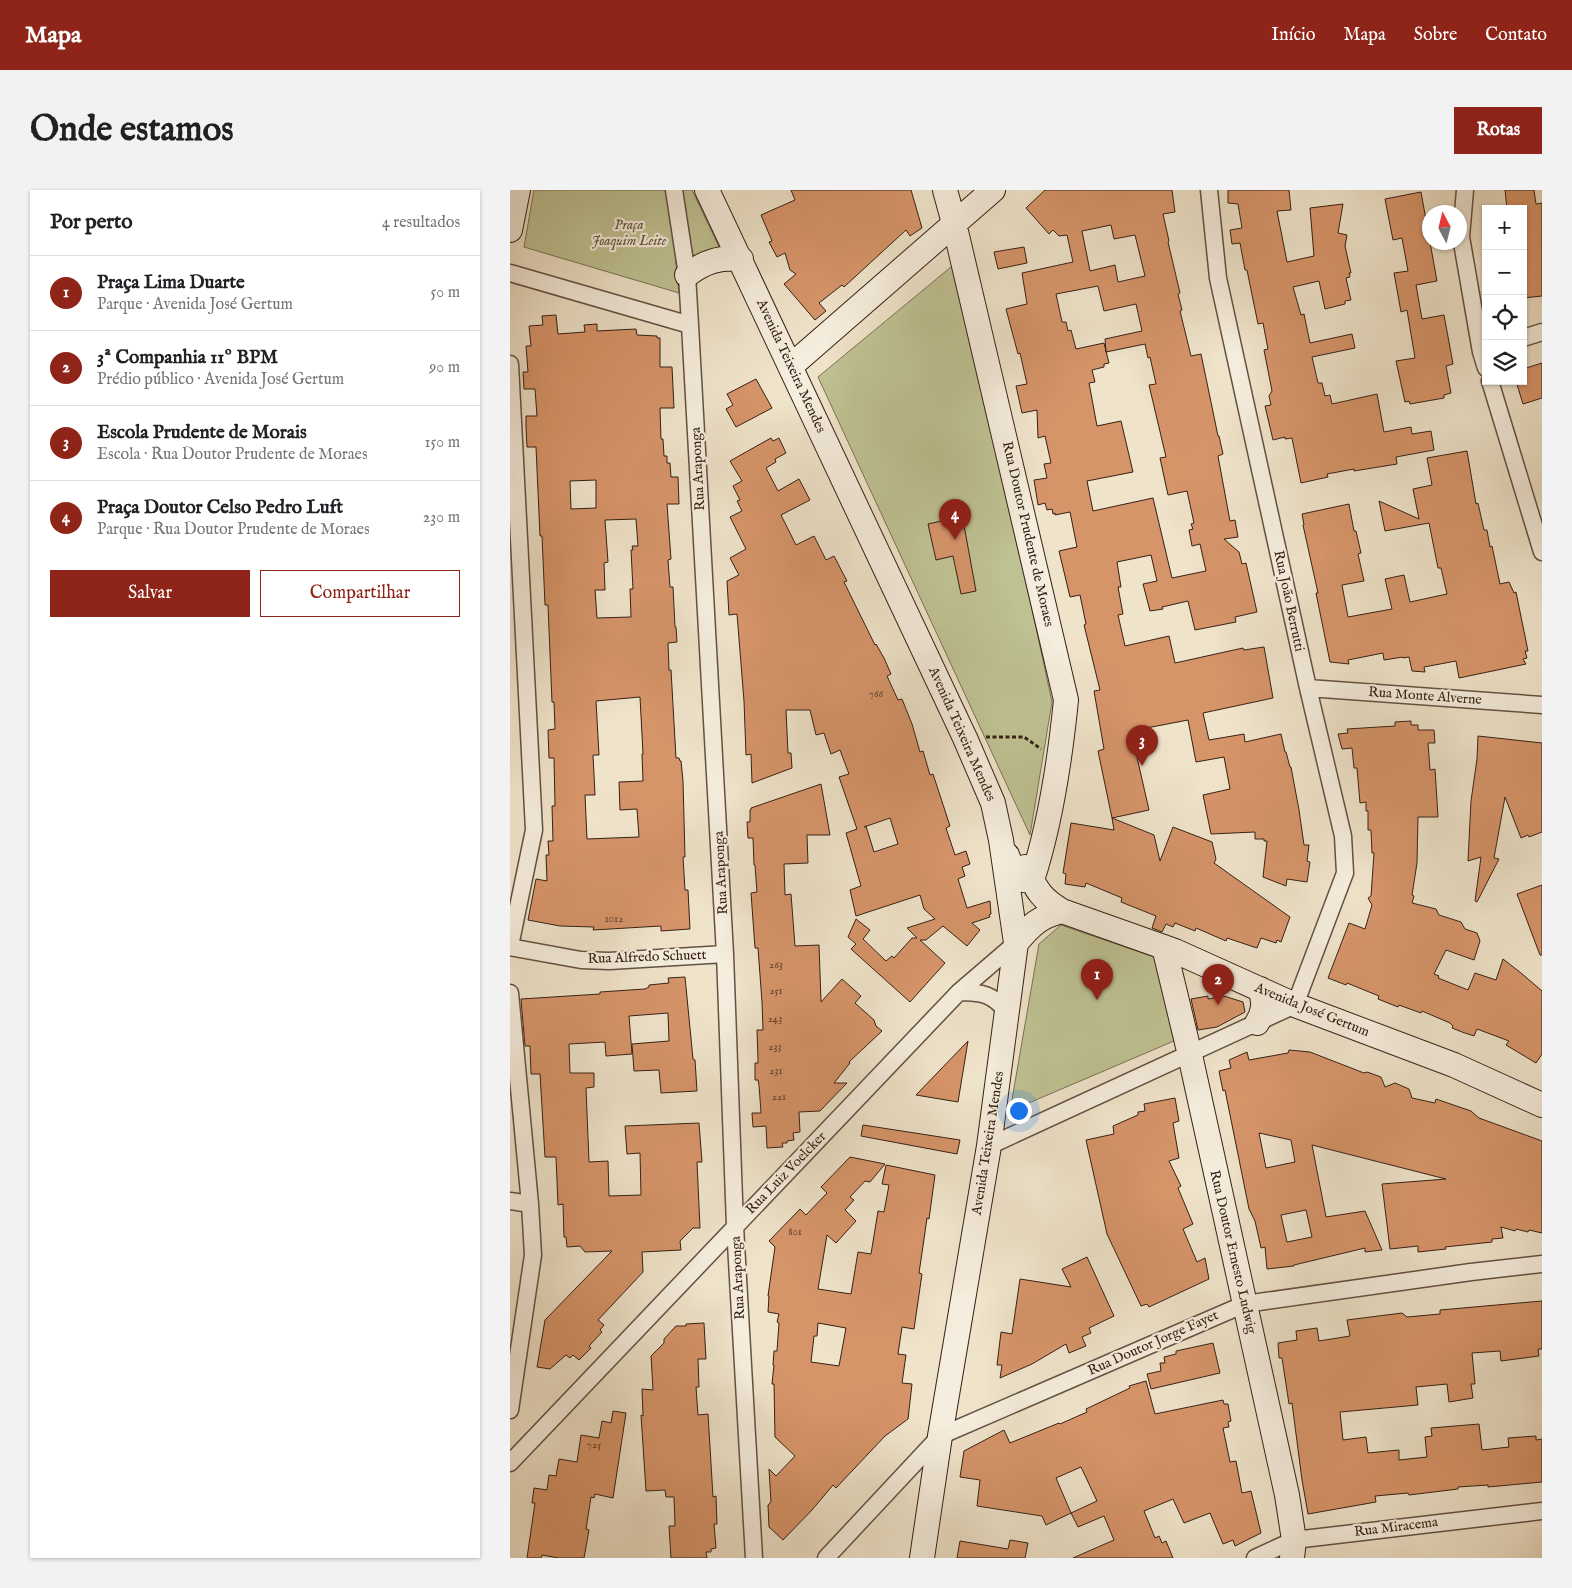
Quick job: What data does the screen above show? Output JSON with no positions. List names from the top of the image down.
{
  "streets": {
    "street": [
      "Avenida Teixeira Mendes",
      "Rua Araponga",
      "Rua Doutor Prudente de Moraes",
      "Rua João Berrutti",
      "Rua Monte Alverne",
      "Rua Alfredo Schuett",
      "Avenida José Gertum",
      "Rua Luiz Voelcker",
      "Rua Doutor Ernesto Ludwig",
      "Rua Doutor Jorge Fayet",
      "Rua Miracema"
    ]
  },
  "crossings": [
    ["Avenida Teixeira Mendes", "Avenida José Gertum"],
    ["Avenida Teixeira Mendes", "Rua Luiz Voelcker"],
    ["Avenida Teixeira Mendes", "Rua Doutor Jorge Fayet"],
    ["Rua Araponga", "Rua Alfredo Schuett"],
    ["Rua Araponga", "Rua Luiz Voelcker"],
    ["Rua Doutor Prudente de Moraes", "Avenida José Gertum"],
    ["Rua João Berrutti", "Rua Monte Alverne"],
    ["Rua João Berrutti", "Avenida José Gertum"],
    ["Avenida José Gertum", "Rua Doutor Ernesto Ludwig"],
    ["Rua Doutor Ernesto Ludwig", "Rua Doutor Jorge Fayet"],
    ["Rua Doutor Ernesto Ludwig", "Rua Miracema"]
  ],
  "parks": ["Praça Joaquim Leite"],
  "house_numbers": [
    "766",
    "1012",
    "263",
    "251",
    "243",
    "233",
    "231",
    "221",
    "801",
    "725"
  ],
  "north": "top",
  "page": {
    "header": "Mapa",
    "nav": [
      "Início",
      "Mapa",
      "Sobre",
      "Contato"
    ],
    "buttons": [
      "Rotas",
      ["Salvar", "Compartilhar"]
    ],
    "title": "Onde estamos",
    "heading": ["Por perto", "4 resultados"],
    "map_buttons": ["+", "−"],
    "list": [
      {
        "mark": "1",
        "name": "Praça Lima Duarte",
        "note": "Parque · Avenida José Gertum",
        "value": "50 m"
      },
      {
        "mark": "2",
        "name": "3ª Companhia 11º BPM",
        "note": "Prédio público · Avenida José Gertum",
        "value": "90 m"
      },
      {
        "mark": "3",
        "name": "Escola Prudente de Morais",
        "note": "Escola · Rua Doutor Prudente de Moraes",
        "value": "150 m"
      },
      {
        "mark": "4",
        "name": "Praça Doutor Celso Pedro Luft",
        "note": "Parque · Rua Doutor Prudente de Moraes",
        "value": "230 m"
      }
    ],
    "pins": [
      "4",
      "3",
      "1",
      "2"
    ]
  }
}
